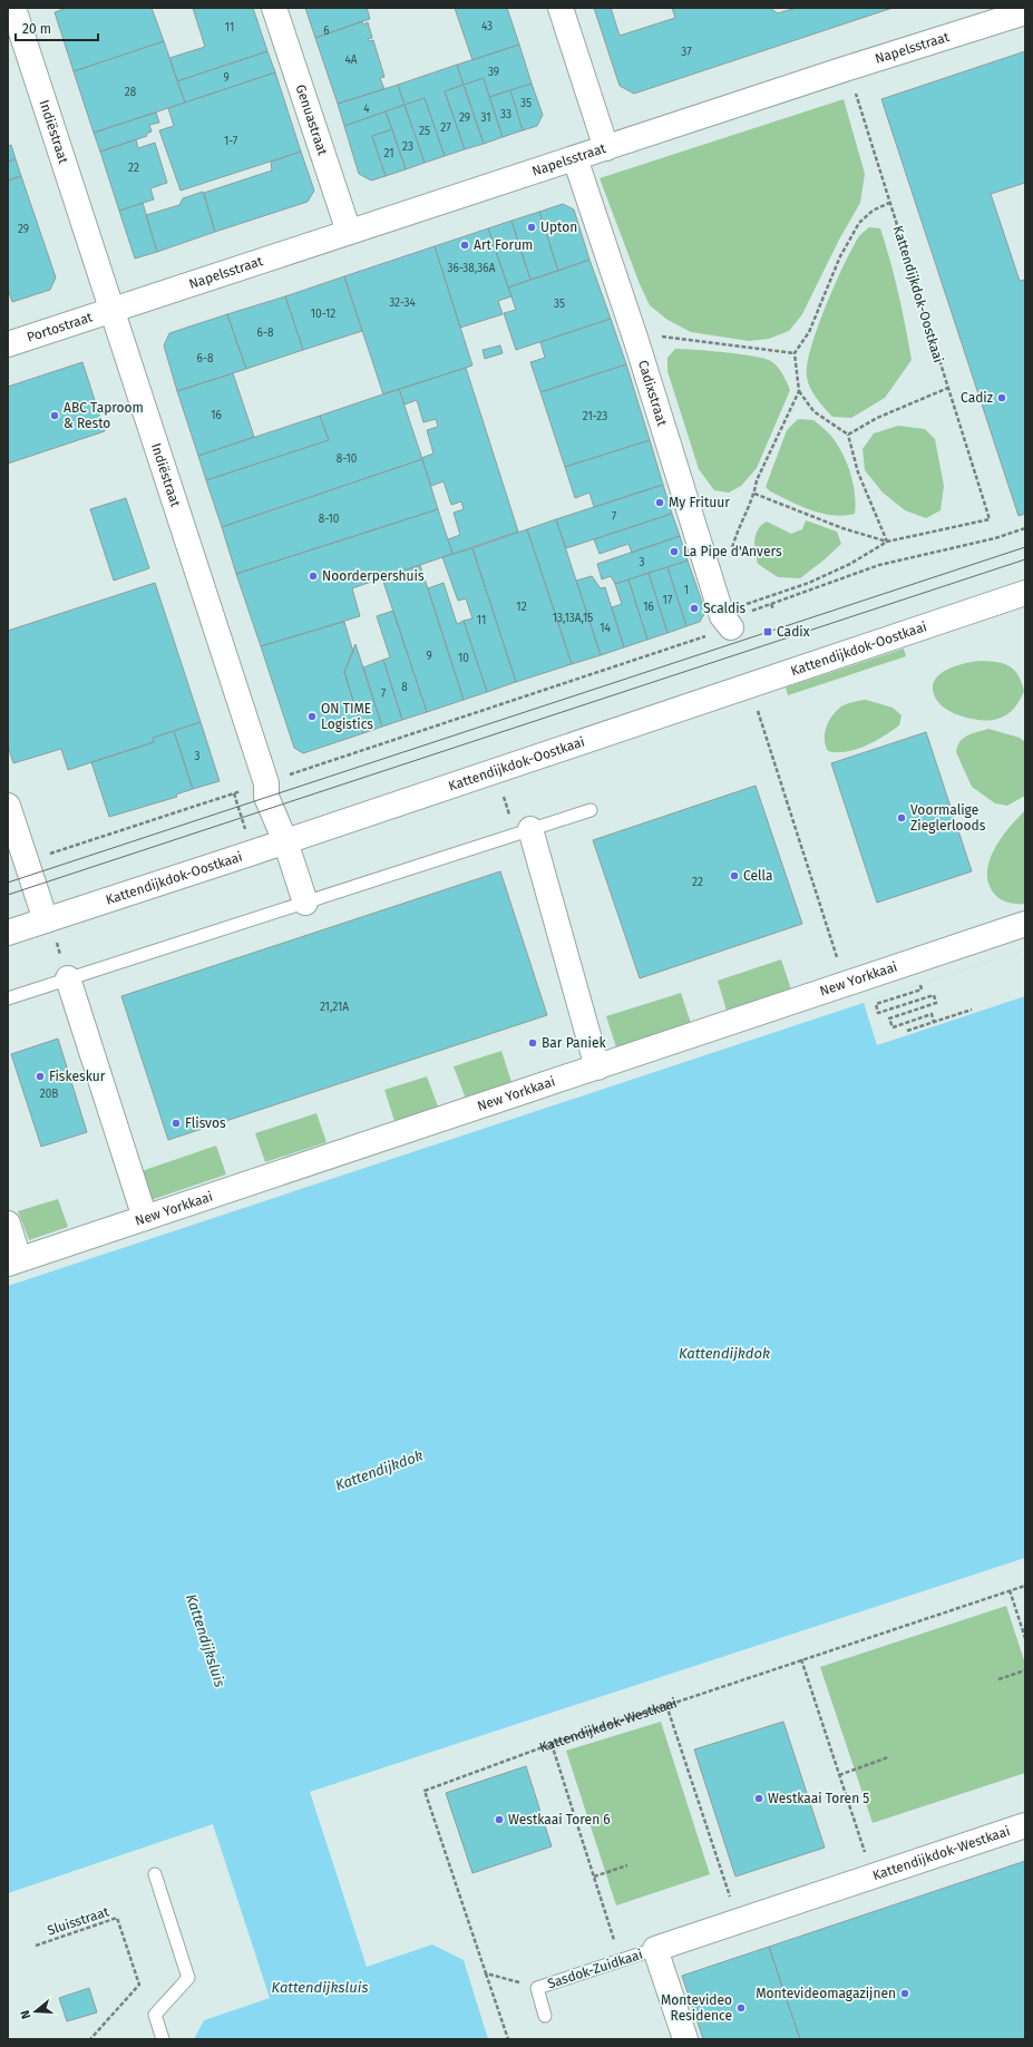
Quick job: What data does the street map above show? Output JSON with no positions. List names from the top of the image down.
{
  "streets": {
    "street": [
      "Napelsstraat",
      "Genuastraat",
      "Indiëstraat",
      "Kattendijkdok-Oostkaai",
      "Portostraat",
      "Cadixstraat",
      "New Yorkkaai",
      "Kattendijkdok-Westkaai"
    ],
    "lane": ["Sasdok-Zuidkaai"],
    "path": ["Sluisstraat"]
  },
  "crossings": [
    ["Napelsstraat", "Genuastraat"],
    ["Napelsstraat", "Indiëstraat"],
    ["Napelsstraat", "Kattendijkdok-Oostkaai"],
    ["Napelsstraat", "Portostraat"],
    ["Napelsstraat", "Cadixstraat"],
    ["Indiëstraat", "Kattendijkdok-Oostkaai"],
    ["Indiëstraat", "Portostraat"],
    ["Kattendijkdok-Westkaai", "Sasdok-Zuidkaai"]
  ],
  "water": ["Kattendijkdok", "Kattendijksluis"],
  "places": {
    "other": [
      "Upton",
      "Art Forum",
      "Cadiz",
      "ABC Taproom & Resto",
      "My Frituur",
      "La Pipe d'Anvers",
      "Noorderpershuis",
      "Scaldis",
      "ON TIME Logistics",
      "Voormalige Zieglerloods",
      "Cella",
      "Bar Paniek",
      "Fiskeskur",
      "Flisvos",
      "Westkaai Toren 5",
      "Westkaai Toren 6",
      "Montevideomagazijnen",
      "Montevideo Residence"
    ],
    "transit": ["Cadix"]
  },
  "house_numbers": [
    "43",
    "11",
    "6",
    "37",
    "4A",
    "39",
    "9",
    "28",
    "35",
    "4",
    "33",
    "29",
    "31",
    "27",
    "25",
    "1-7",
    "23",
    "21",
    "22",
    "29",
    "36-38,36A",
    "32-34",
    "35",
    "10-12",
    "6-8",
    "6-8",
    "16",
    "21-23",
    "8-10",
    "7",
    "8-10",
    "3",
    "1",
    "17",
    "12",
    "16",
    "13,13A,15",
    "11",
    "14",
    "9",
    "10",
    "8",
    "7",
    "3",
    "22",
    "21,21A",
    "20B"
  ],
  "scale_bar": "20 m",
  "north": "left"
}
